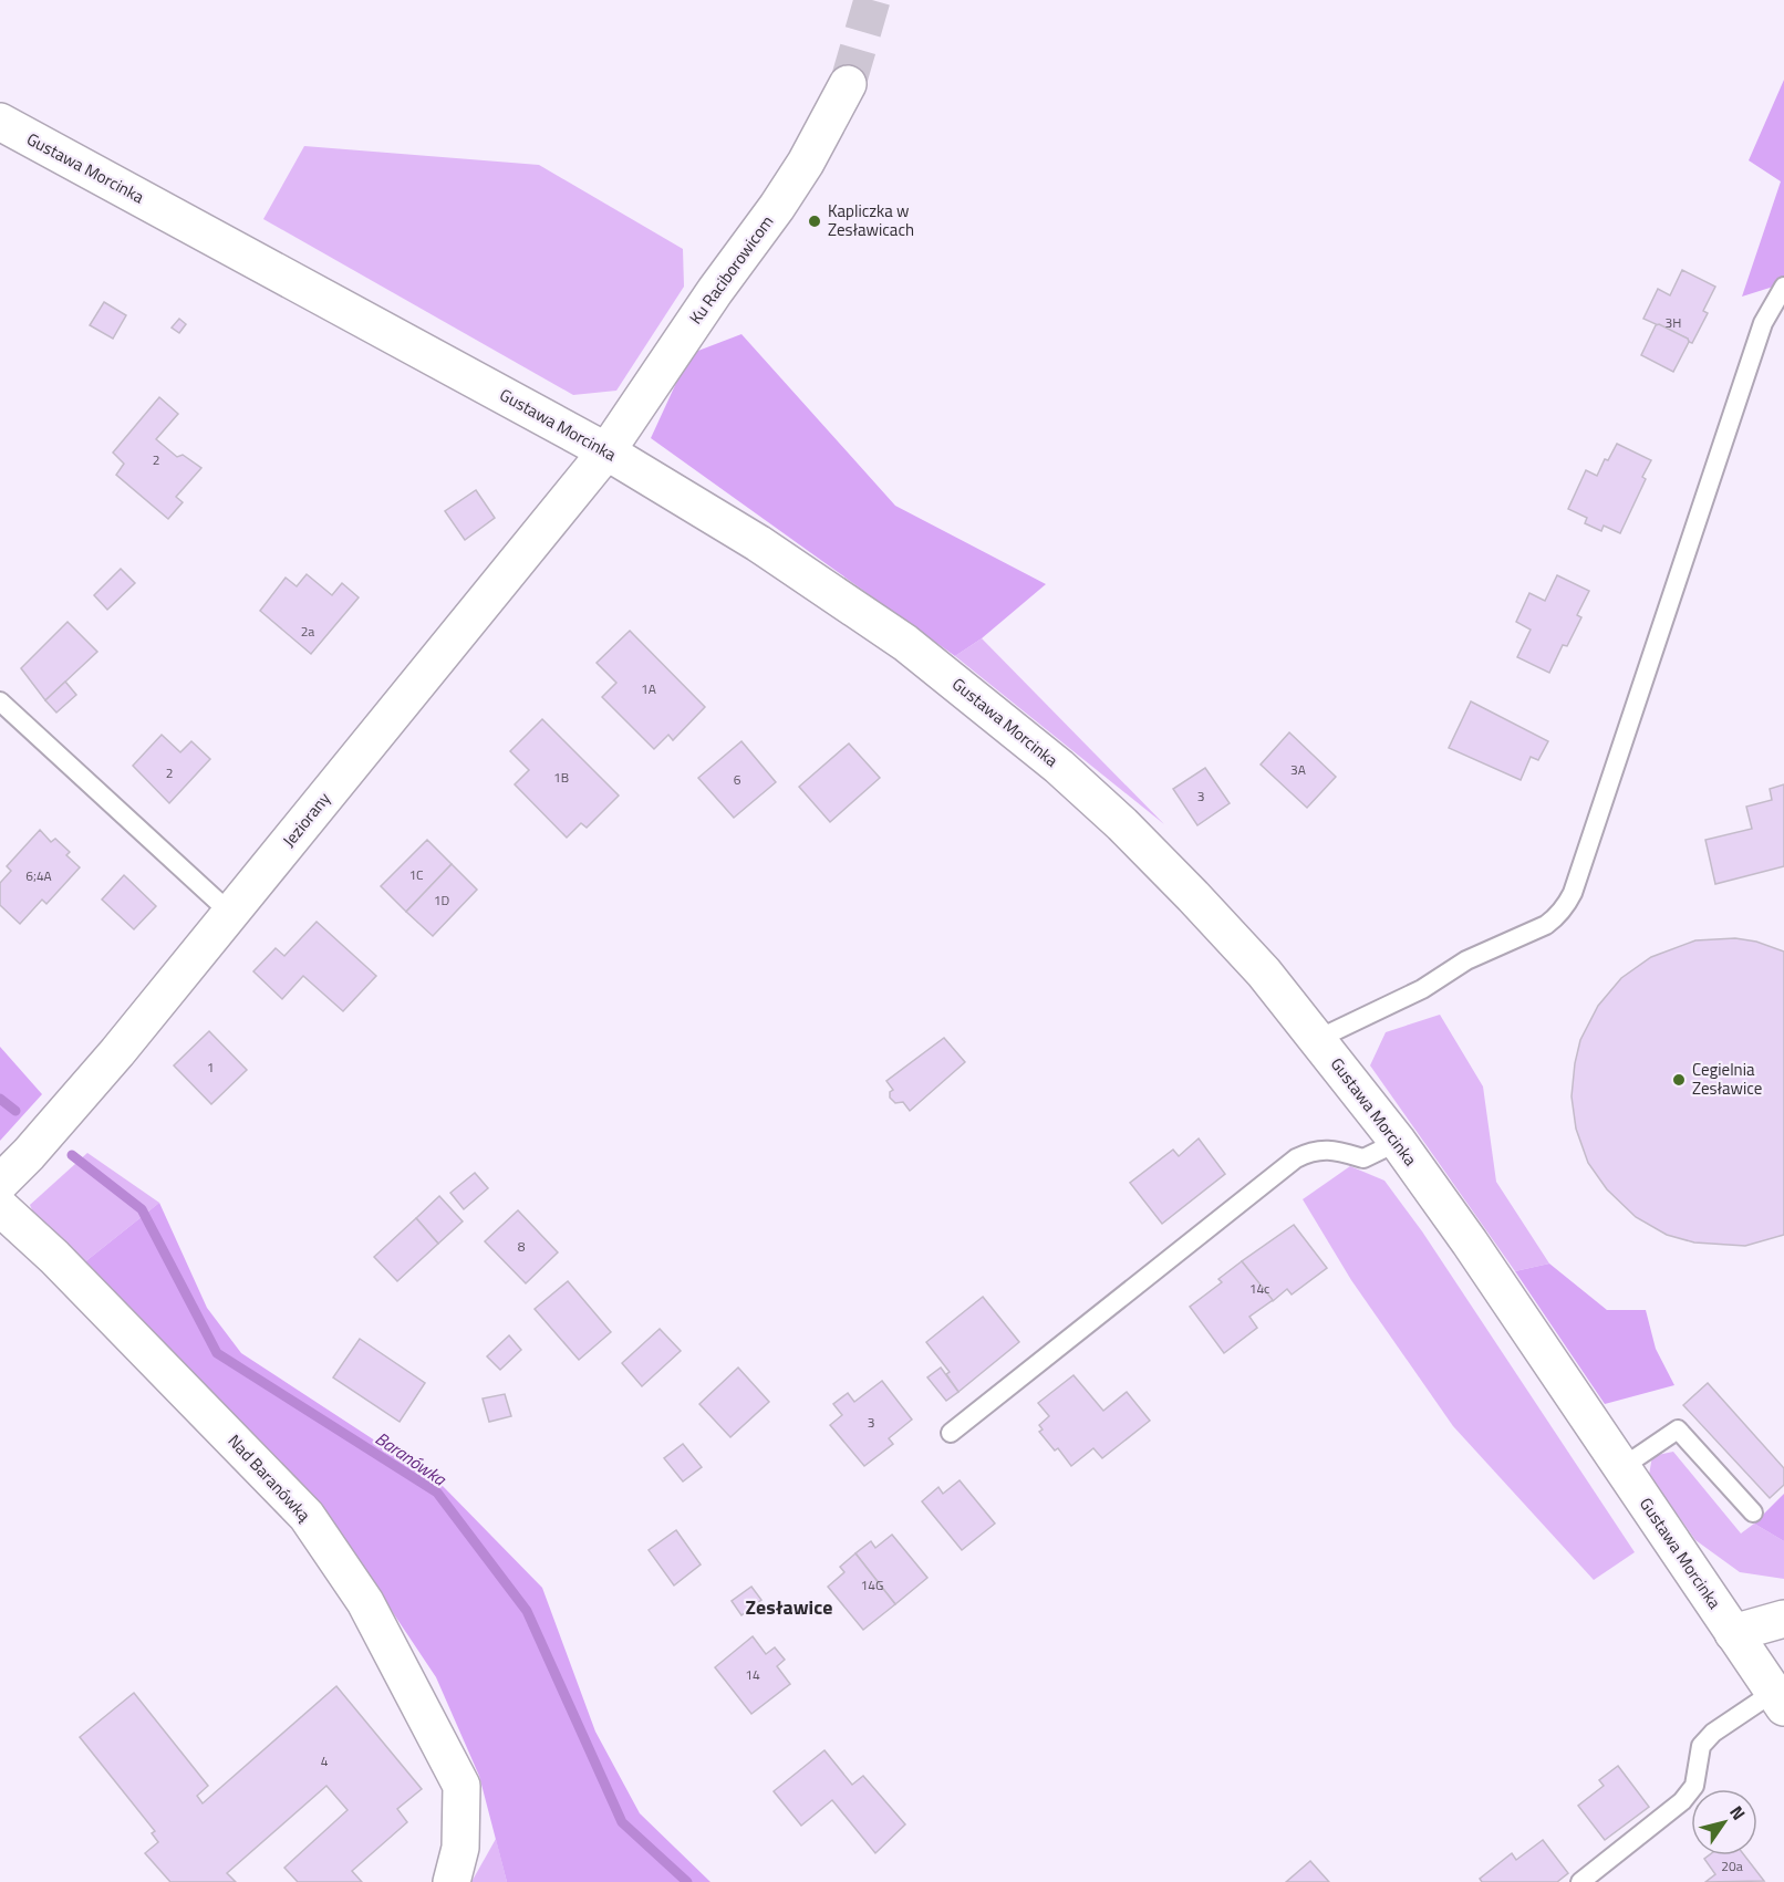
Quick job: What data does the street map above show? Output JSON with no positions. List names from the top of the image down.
{
  "streets": {
    "street": [
      "Gustawa Morcinka",
      "Ku Raciborowicom",
      "Jeziorany",
      "Nad Baranówką"
    ]
  },
  "crossings": [
    ["Gustawa Morcinka", "Ku Raciborowicom"],
    ["Gustawa Morcinka", "Jeziorany"],
    ["Ku Raciborowicom", "Jeziorany"]
  ],
  "districts": ["Zesławice"],
  "water": ["Baranówka"],
  "places": ["Kapliczka w Zesławicach", "Cegielnia Zesławice"],
  "house_numbers": [
    "3H",
    "2",
    "2a",
    "1A",
    "3A",
    "2",
    "1B",
    "6",
    "3",
    "1C",
    "6;4A",
    "1D",
    "1",
    "8",
    "14c",
    "3",
    "14G",
    "14",
    "4",
    "20a"
  ],
  "north": "top right"
}
